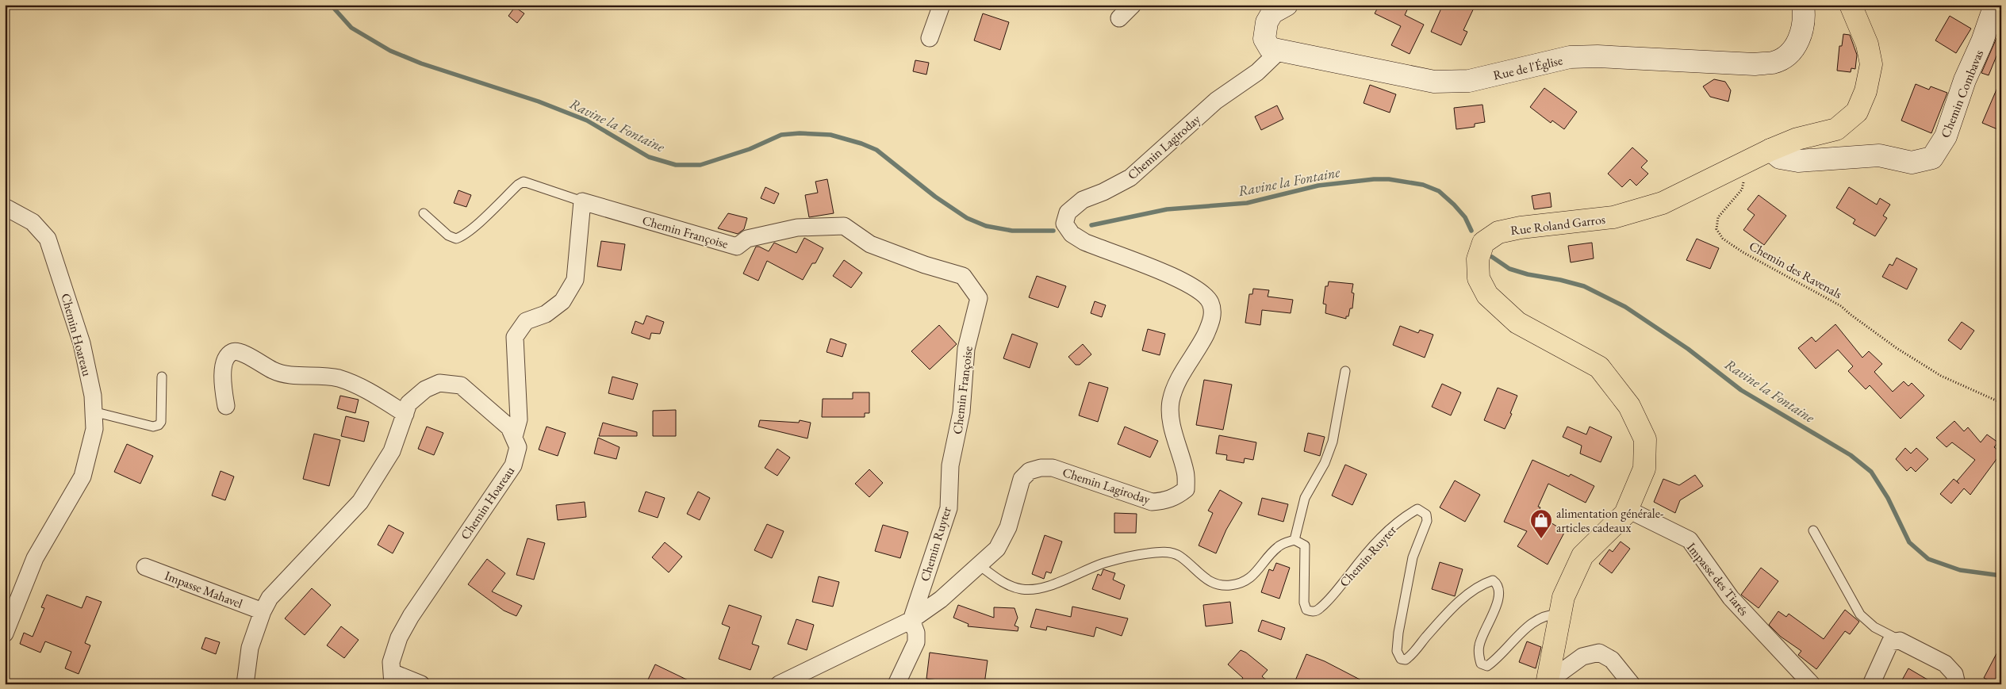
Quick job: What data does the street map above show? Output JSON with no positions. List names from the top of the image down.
{
  "streets": {
    "main road": ["Rue Roland Garros"],
    "street": [
      "Rue de l'Église",
      "Chemin Combavas",
      "Chemin Lagiroday",
      "Chemin Françoise",
      "Chemin Hoareau",
      "Chemin Ruyter",
      "Impasse des Tiarés",
      "Impasse Mahavel"
    ],
    "path": ["Chemin des Ravenals"]
  },
  "crossings": [
    ["Rue de l'Église", "Chemin Lagiroday"],
    ["Chemin Combavas", "Rue Roland Garros"],
    ["Chemin Combavas", "Chemin des Ravenals"],
    ["Chemin Lagiroday", "Chemin Ruyter"],
    ["Rue Roland Garros", "Chemin des Ravenals"],
    ["Rue Roland Garros", "Chemin Ruyter"],
    ["Rue Roland Garros", "Impasse des Tiarés"],
    ["Chemin Françoise", "Chemin Ruyter"]
  ],
  "water": ["Ravine la Fontaine"],
  "places": {
    "shop": ["alimentation générale- articles cadeaux"]
  }
}
